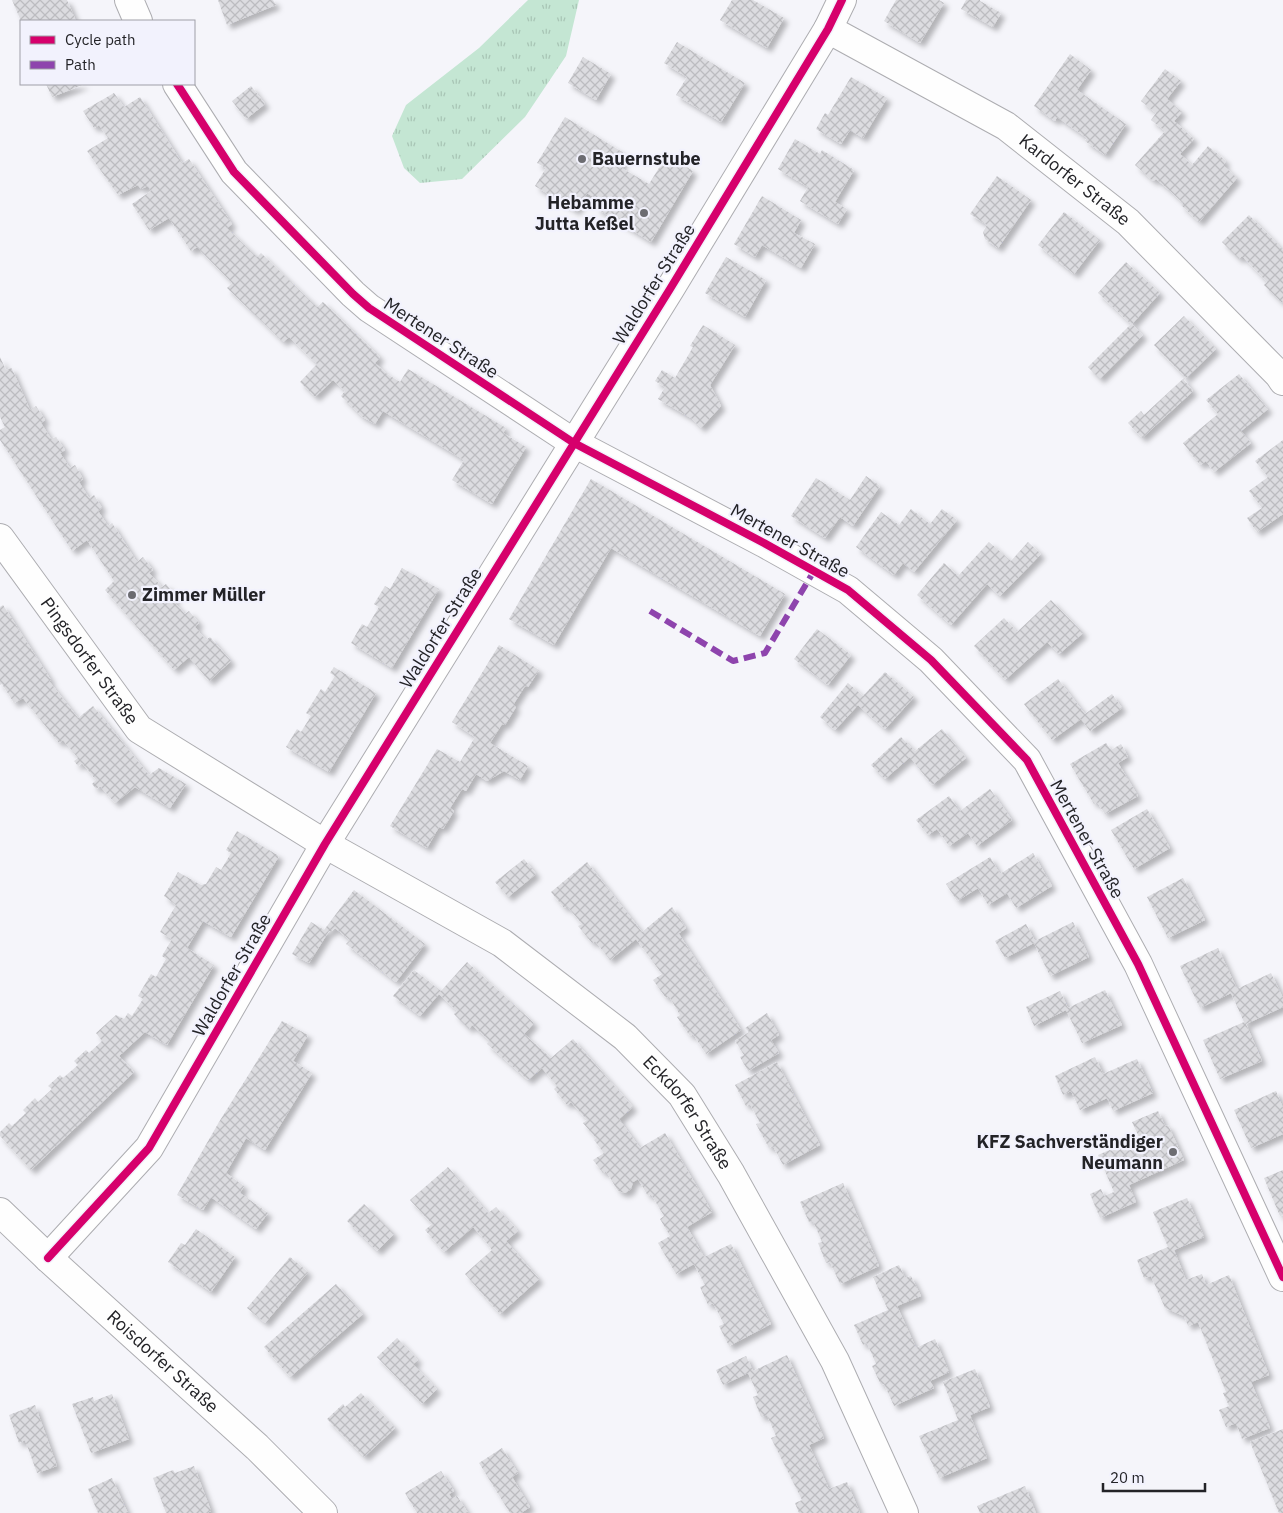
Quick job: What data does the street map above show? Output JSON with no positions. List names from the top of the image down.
{
  "streets": {
    "street": [
      "Kardorfer Straße",
      "Waldorfer Straße",
      "Mertener Straße",
      "Pingsdorfer Straße",
      "Eckdorfer Straße",
      "Roisdorfer Straße"
    ]
  },
  "crossings": [
    ["Kardorfer Straße", "Waldorfer Straße"],
    ["Waldorfer Straße", "Mertener Straße"],
    ["Waldorfer Straße", "Pingsdorfer Straße"],
    ["Waldorfer Straße", "Eckdorfer Straße"],
    ["Waldorfer Straße", "Roisdorfer Straße"],
    ["Pingsdorfer Straße", "Eckdorfer Straße"]
  ],
  "places": [
    "Bauernstube",
    "Hebamme Jutta Keßel",
    "Zimmer Müller",
    "KFZ Sachverständiger Neumann"
  ],
  "legend": ["Cycle path", "Path"],
  "scale_bar": "20 m"
}
